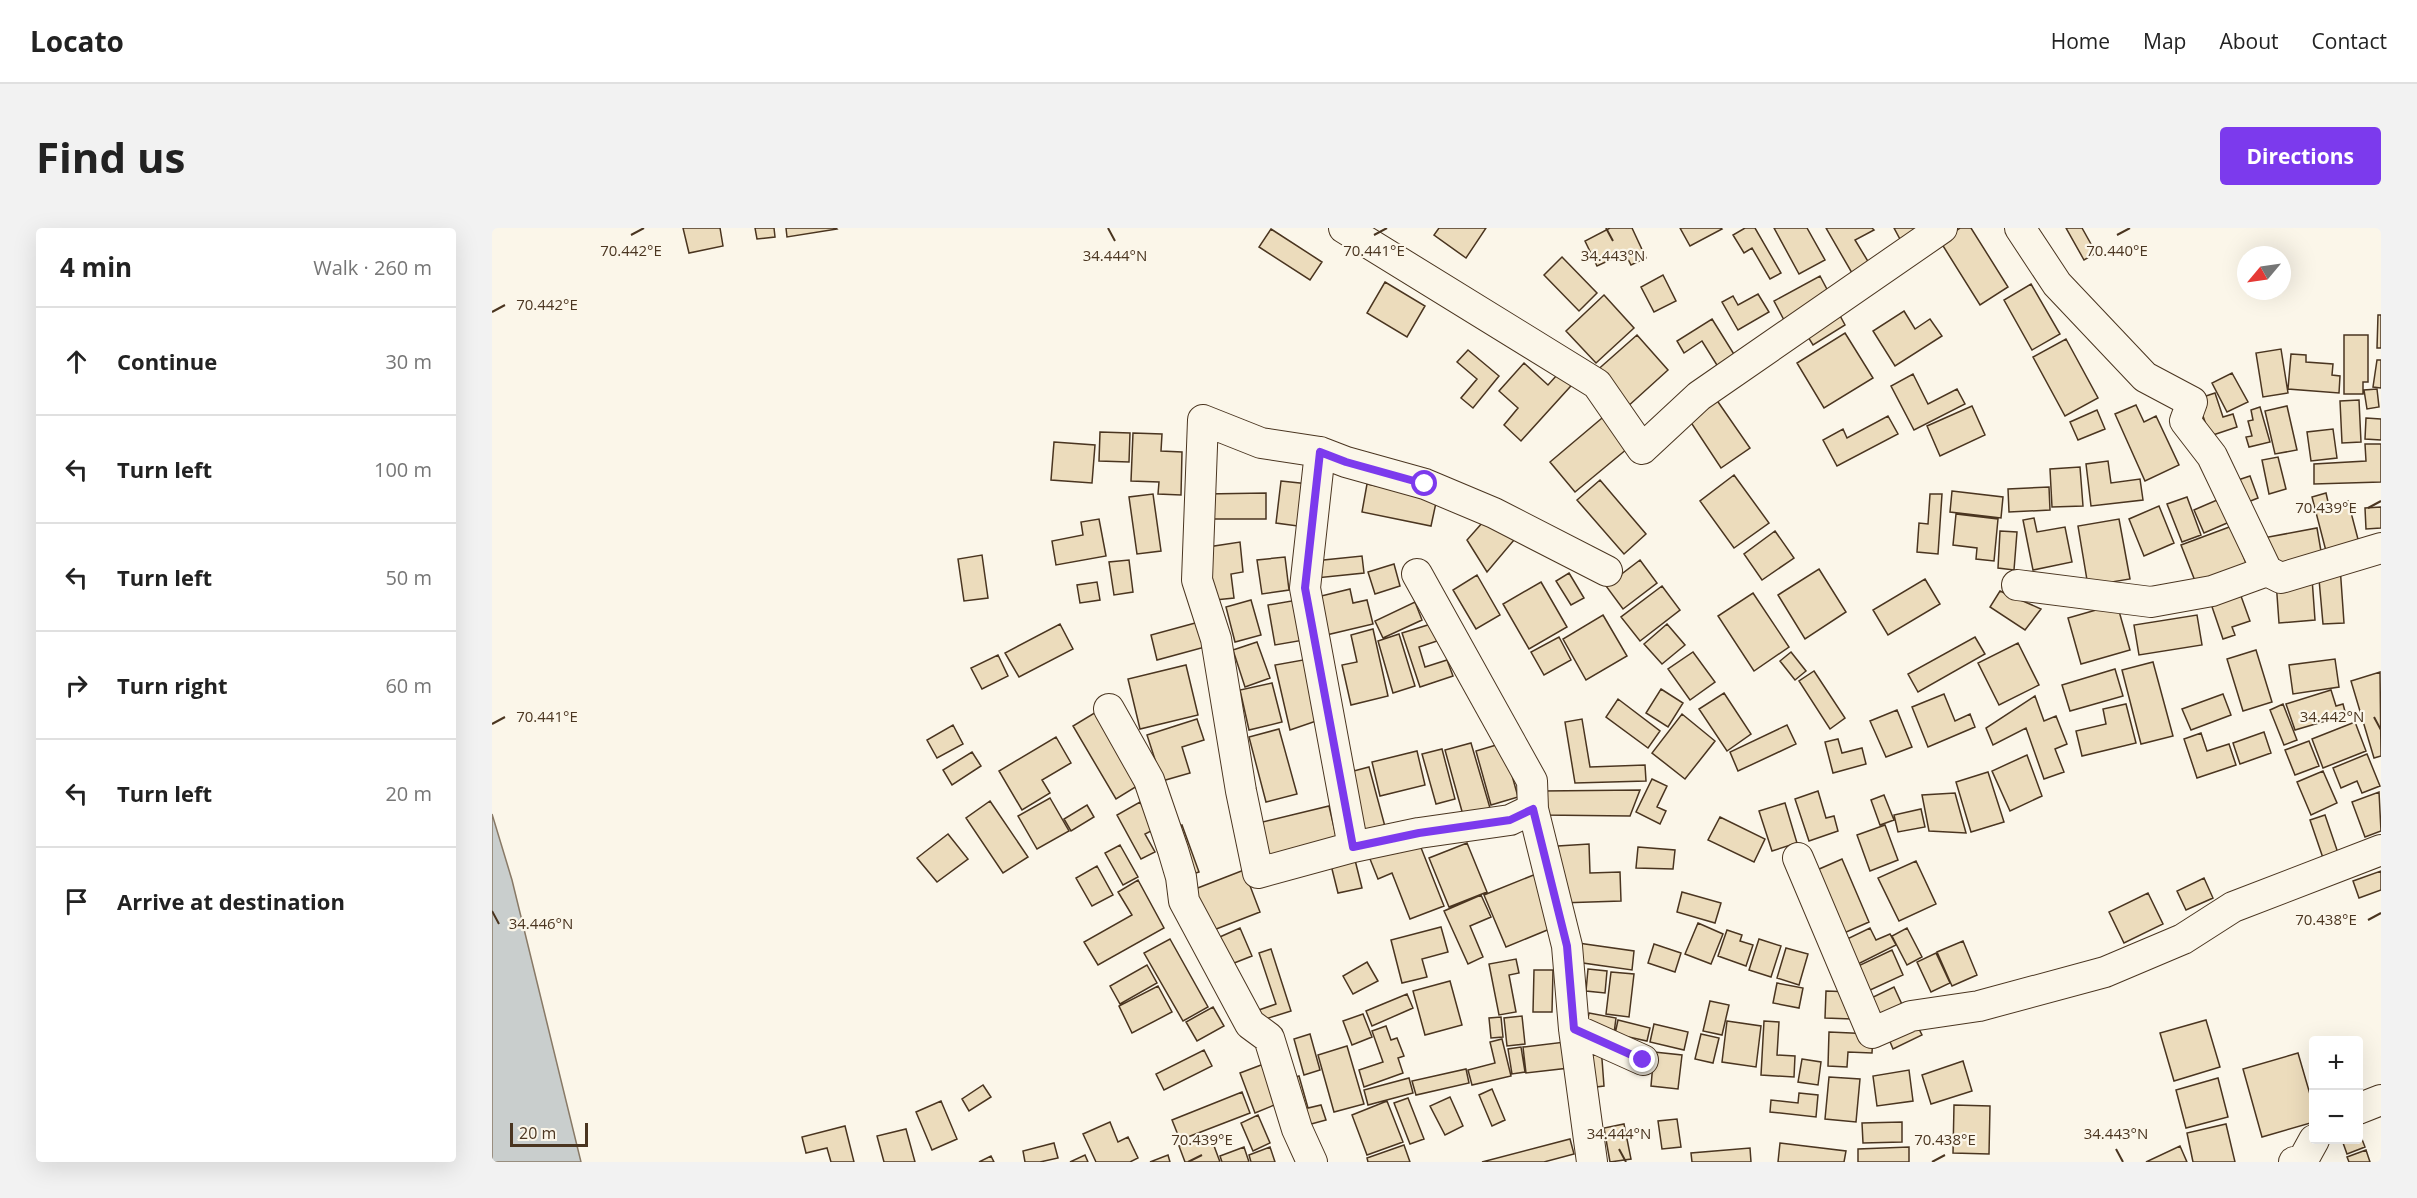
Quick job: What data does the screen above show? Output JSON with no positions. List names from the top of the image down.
{
  "scale_bar": "20 m",
  "north": "bottom left",
  "page": {
    "header": "Locato",
    "nav": [
      "Home",
      "Map",
      "About",
      "Contact"
    ],
    "buttons": "Directions",
    "title": "Find us",
    "heading": ["4 min", "Walk · 260 m"],
    "list": [
      ["Continue", "30 m"],
      ["Turn left", "100 m"],
      ["Turn left", "50 m"],
      ["Turn right", "60 m"],
      ["Turn left", "20 m"],
      "Arrive at destination"
    ],
    "map_buttons": ["+", "−"],
    "scale": "20 m"
  },
  "coordinates": [
    "70.440°E",
    "70.442°E",
    "70.441°E",
    "34.444°N",
    "34.443°N",
    "70.439°E",
    "34.442°N",
    "70.438°E",
    "34.446°N"
  ]
}
